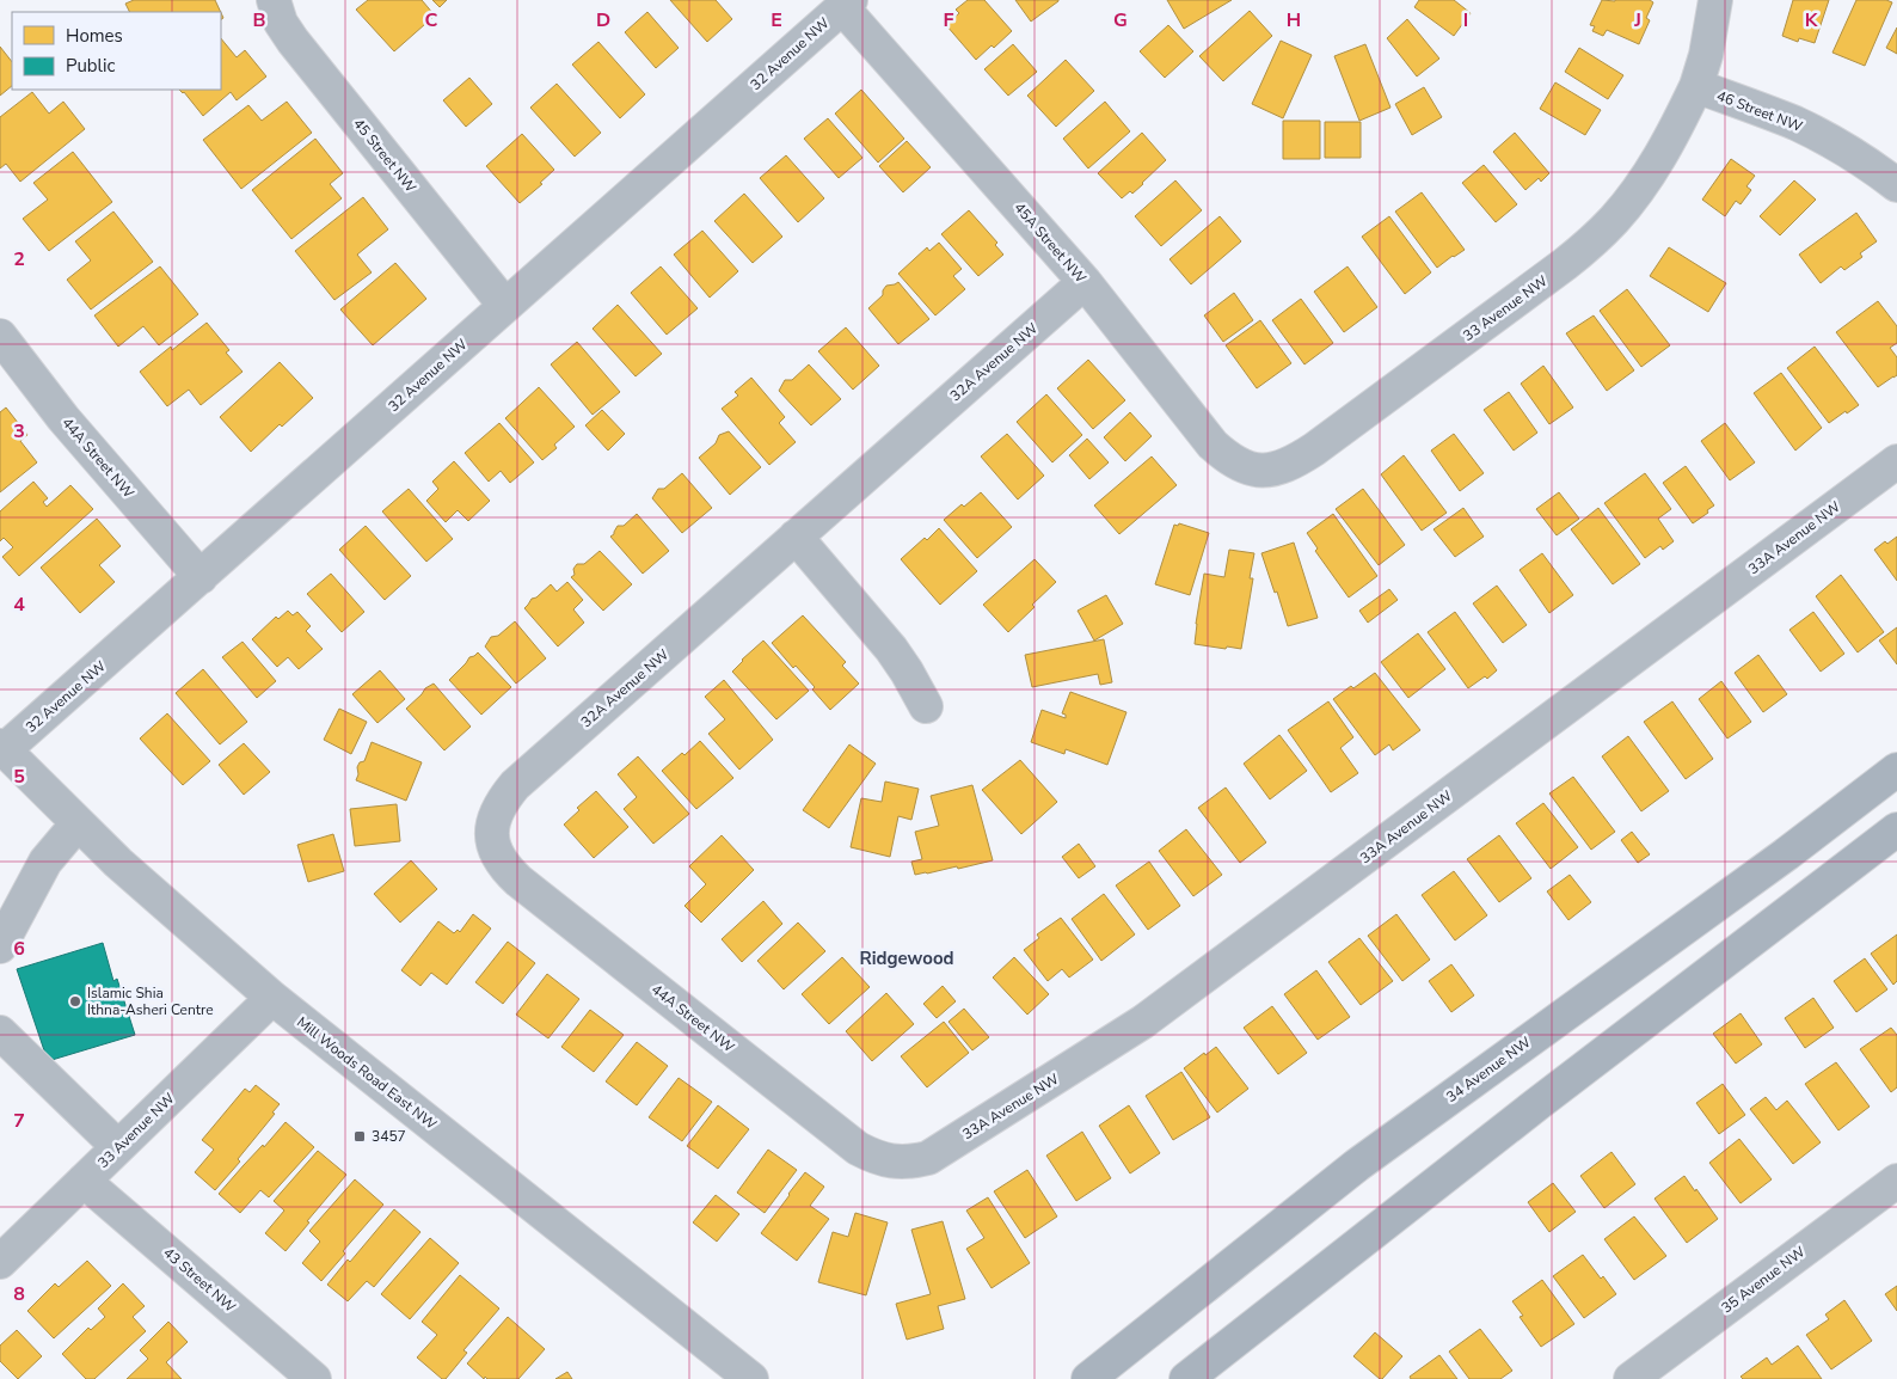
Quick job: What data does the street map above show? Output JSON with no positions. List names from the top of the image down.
{
  "streets": {
    "main road": ["34 Avenue NW"],
    "street": [
      "32 Avenue NW",
      "46 Street NW",
      "45 Street NW",
      "45A Street NW",
      "33 Avenue NW",
      "32A Avenue NW",
      "44A Street NW",
      "33A Avenue NW",
      "Mill Woods Road East NW",
      "43 Street NW",
      "35 Avenue NW"
    ]
  },
  "crossings": [
    ["32 Avenue NW", "45 Street NW"],
    ["32 Avenue NW", "45A Street NW"],
    ["32 Avenue NW", "44A Street NW"],
    ["32 Avenue NW", "Mill Woods Road East NW"],
    ["46 Street NW", "33 Avenue NW"],
    ["45A Street NW", "33 Avenue NW"],
    ["45A Street NW", "32A Avenue NW"],
    ["33 Avenue NW", "Mill Woods Road East NW"],
    ["33 Avenue NW", "43 Street NW"],
    ["32A Avenue NW", "44A Street NW"],
    ["44A Street NW", "33A Avenue NW"]
  ],
  "districts": ["Ridgewood"],
  "places": {
    "other": ["Islamic Shia Ithna-Asheri Centre"],
    "transit": ["3457"]
  },
  "legend": ["Homes", "Public"],
  "grid": {
    "columns": [
      "B",
      "C",
      "D",
      "E",
      "F",
      "G",
      "H",
      "I",
      "J",
      "K"
    ],
    "rows": [
      "2",
      "3",
      "4",
      "5",
      "6",
      "7",
      "8"
    ]
  }
}
